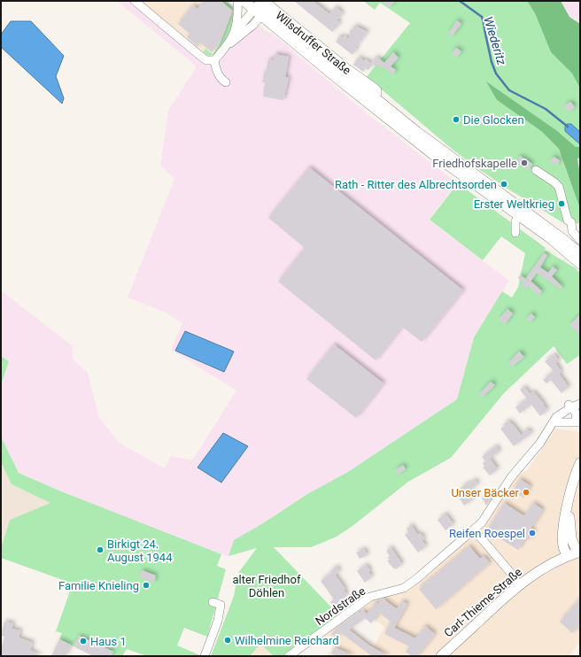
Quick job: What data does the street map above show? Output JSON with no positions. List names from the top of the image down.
{
  "streets": {
    "main road": ["Wilsdruffer Straße", "Carl-Thieme-Straße"],
    "street": ["Nordstraße"]
  },
  "water": ["Wiederitz"],
  "parks": ["alter Friedhof Döhlen"],
  "places": [
    "Die Glocken",
    "Friedhofskapelle",
    "Rath - Ritter des Albrechtsorden",
    "Erster Weltkrieg",
    "Unser Bäcker",
    "Reifen Roespel",
    "Birkigt 24. August 1944",
    "Familie Knieling",
    "Wilhelmine Reichard",
    "Haus 1"
  ]
}
